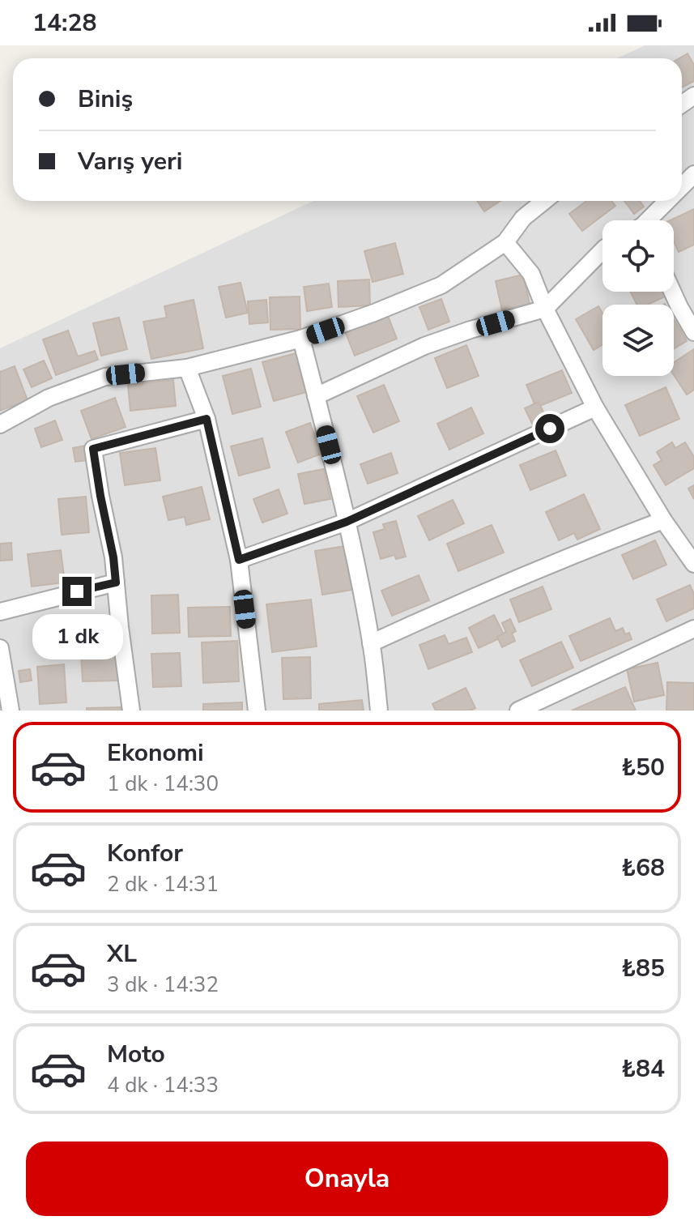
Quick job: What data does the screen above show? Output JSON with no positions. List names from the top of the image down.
{
  "page": {
    "status": "14:28",
    "banner": ["Biniş", "Varış yeri"],
    "bubble": "1 dk",
    "list": [
      {
        "name": "Ekonomi",
        "note": "1 dk · 14:30",
        "value": "₺50"
      },
      {
        "name": "Konfor",
        "note": "2 dk · 14:31",
        "value": "₺68"
      },
      {
        "name": "XL",
        "note": "3 dk · 14:32",
        "value": "₺85"
      },
      {
        "name": "Moto",
        "note": "4 dk · 14:33",
        "value": "₺84"
      }
    ],
    "buttons": "Onayla"
  }
}
